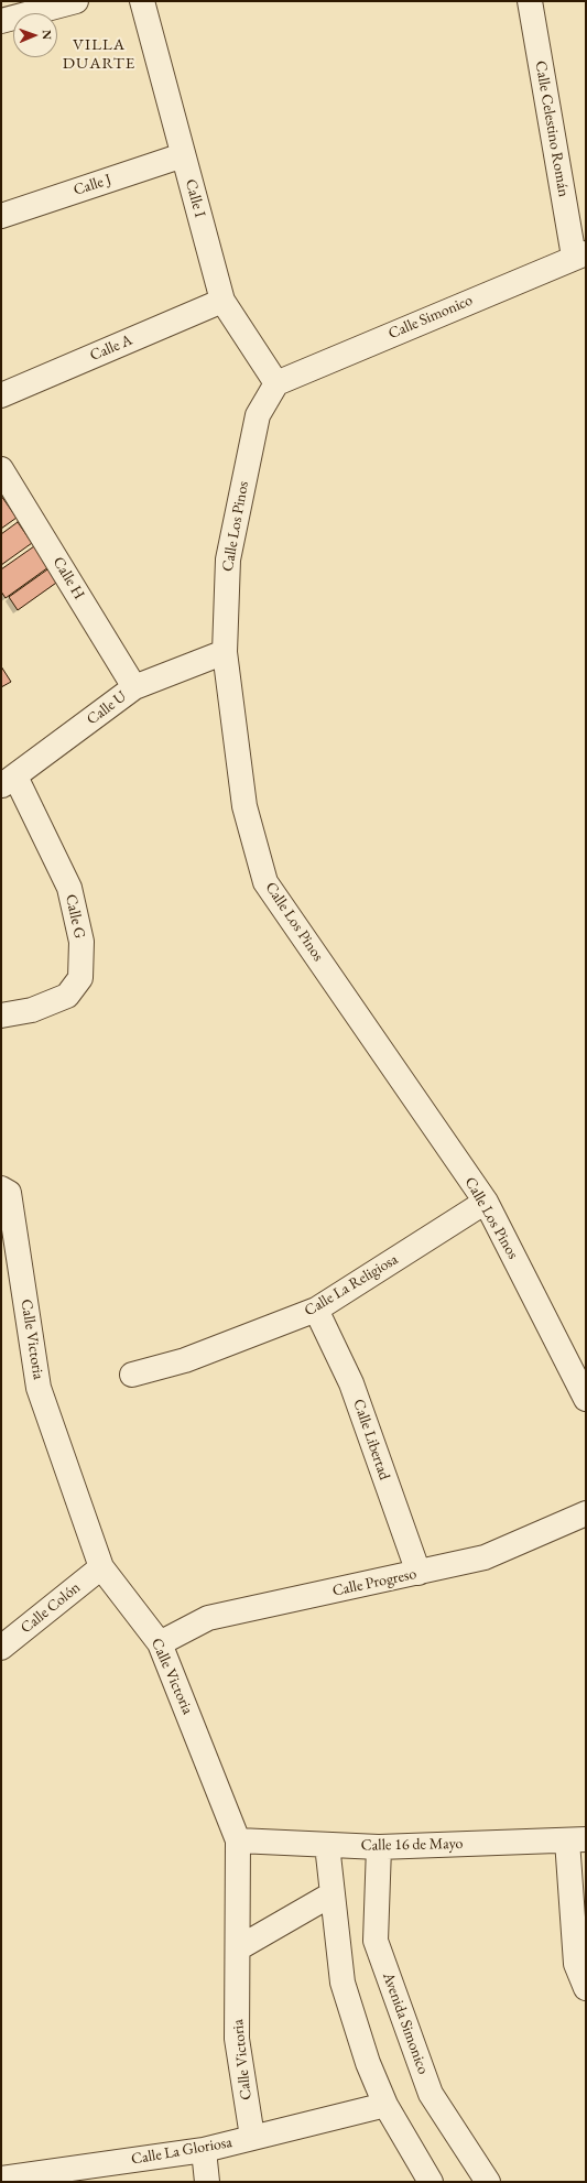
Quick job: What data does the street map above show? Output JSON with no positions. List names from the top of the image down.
{
  "streets": {
    "street": [
      "Calle Celestino Román",
      "Calle J",
      "Calle I",
      "Calle Simonico",
      "Calle A",
      "Calle Los Pinos",
      "Calle H",
      "Calle U",
      "Calle G",
      "Calle La Religiosa",
      "Calle Victoria",
      "Calle Libertad",
      "Calle Progreso",
      "Calle Colón",
      "Calle 16 de Mayo",
      "Avenida Simonico",
      "Calle La Gloriosa"
    ]
  },
  "crossings": [
    ["Calle Celestino Román", "Calle Simonico"],
    ["Calle J", "Calle I"],
    ["Calle I", "Calle Simonico"],
    ["Calle I", "Calle A"],
    ["Calle I", "Calle Los Pinos"],
    ["Calle Simonico", "Calle Los Pinos"],
    ["Calle Los Pinos", "Calle U"],
    ["Calle Los Pinos", "Calle La Religiosa"],
    ["Calle H", "Calle U"],
    ["Calle U", "Calle G"],
    ["Calle La Religiosa", "Calle Libertad"],
    ["Calle Victoria", "Calle Progreso"],
    ["Calle Victoria", "Calle Colón"],
    ["Calle Victoria", "Calle 16 de Mayo"],
    ["Calle Victoria", "Calle La Gloriosa"],
    ["Calle Libertad", "Calle Progreso"],
    ["Calle 16 de Mayo", "Avenida Simonico"]
  ],
  "districts": ["VILLA DUARTE"],
  "north": "right"
}
